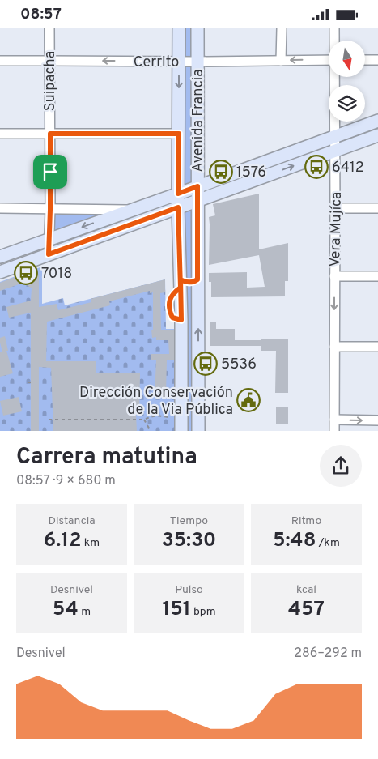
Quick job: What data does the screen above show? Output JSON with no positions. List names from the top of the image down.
{
  "streets": {
    "main road": ["Avenida Francia"],
    "street": ["Cerrito", "Suipacha", "Vera Mujíca"]
  },
  "crossings": [
    ["Cerrito", "Suipacha"],
    ["Cerrito", "Avenida Francia"]
  ],
  "places": {
    "bus stop": [
      "6412",
      "1576",
      "7018",
      "5536"
    ],
    "public building": ["Dirección Conservación de la Via Pública"]
  },
  "north": "bottom",
  "page": {
    "status": "08:57",
    "heading": ["Carrera matutina", "08:57 · 9 × 680 m"],
    "stats": [
      ["Distancia", "6.12 km"],
      ["Tiempo", "35:30"],
      ["Ritmo", "5:48 /km"],
      ["Desnivel", "54 m"],
      ["Pulso", "151 bpm"],
      ["kcal", "457"]
    ],
    "chart": ["Desnivel", "286–292 m"]
  }
}
